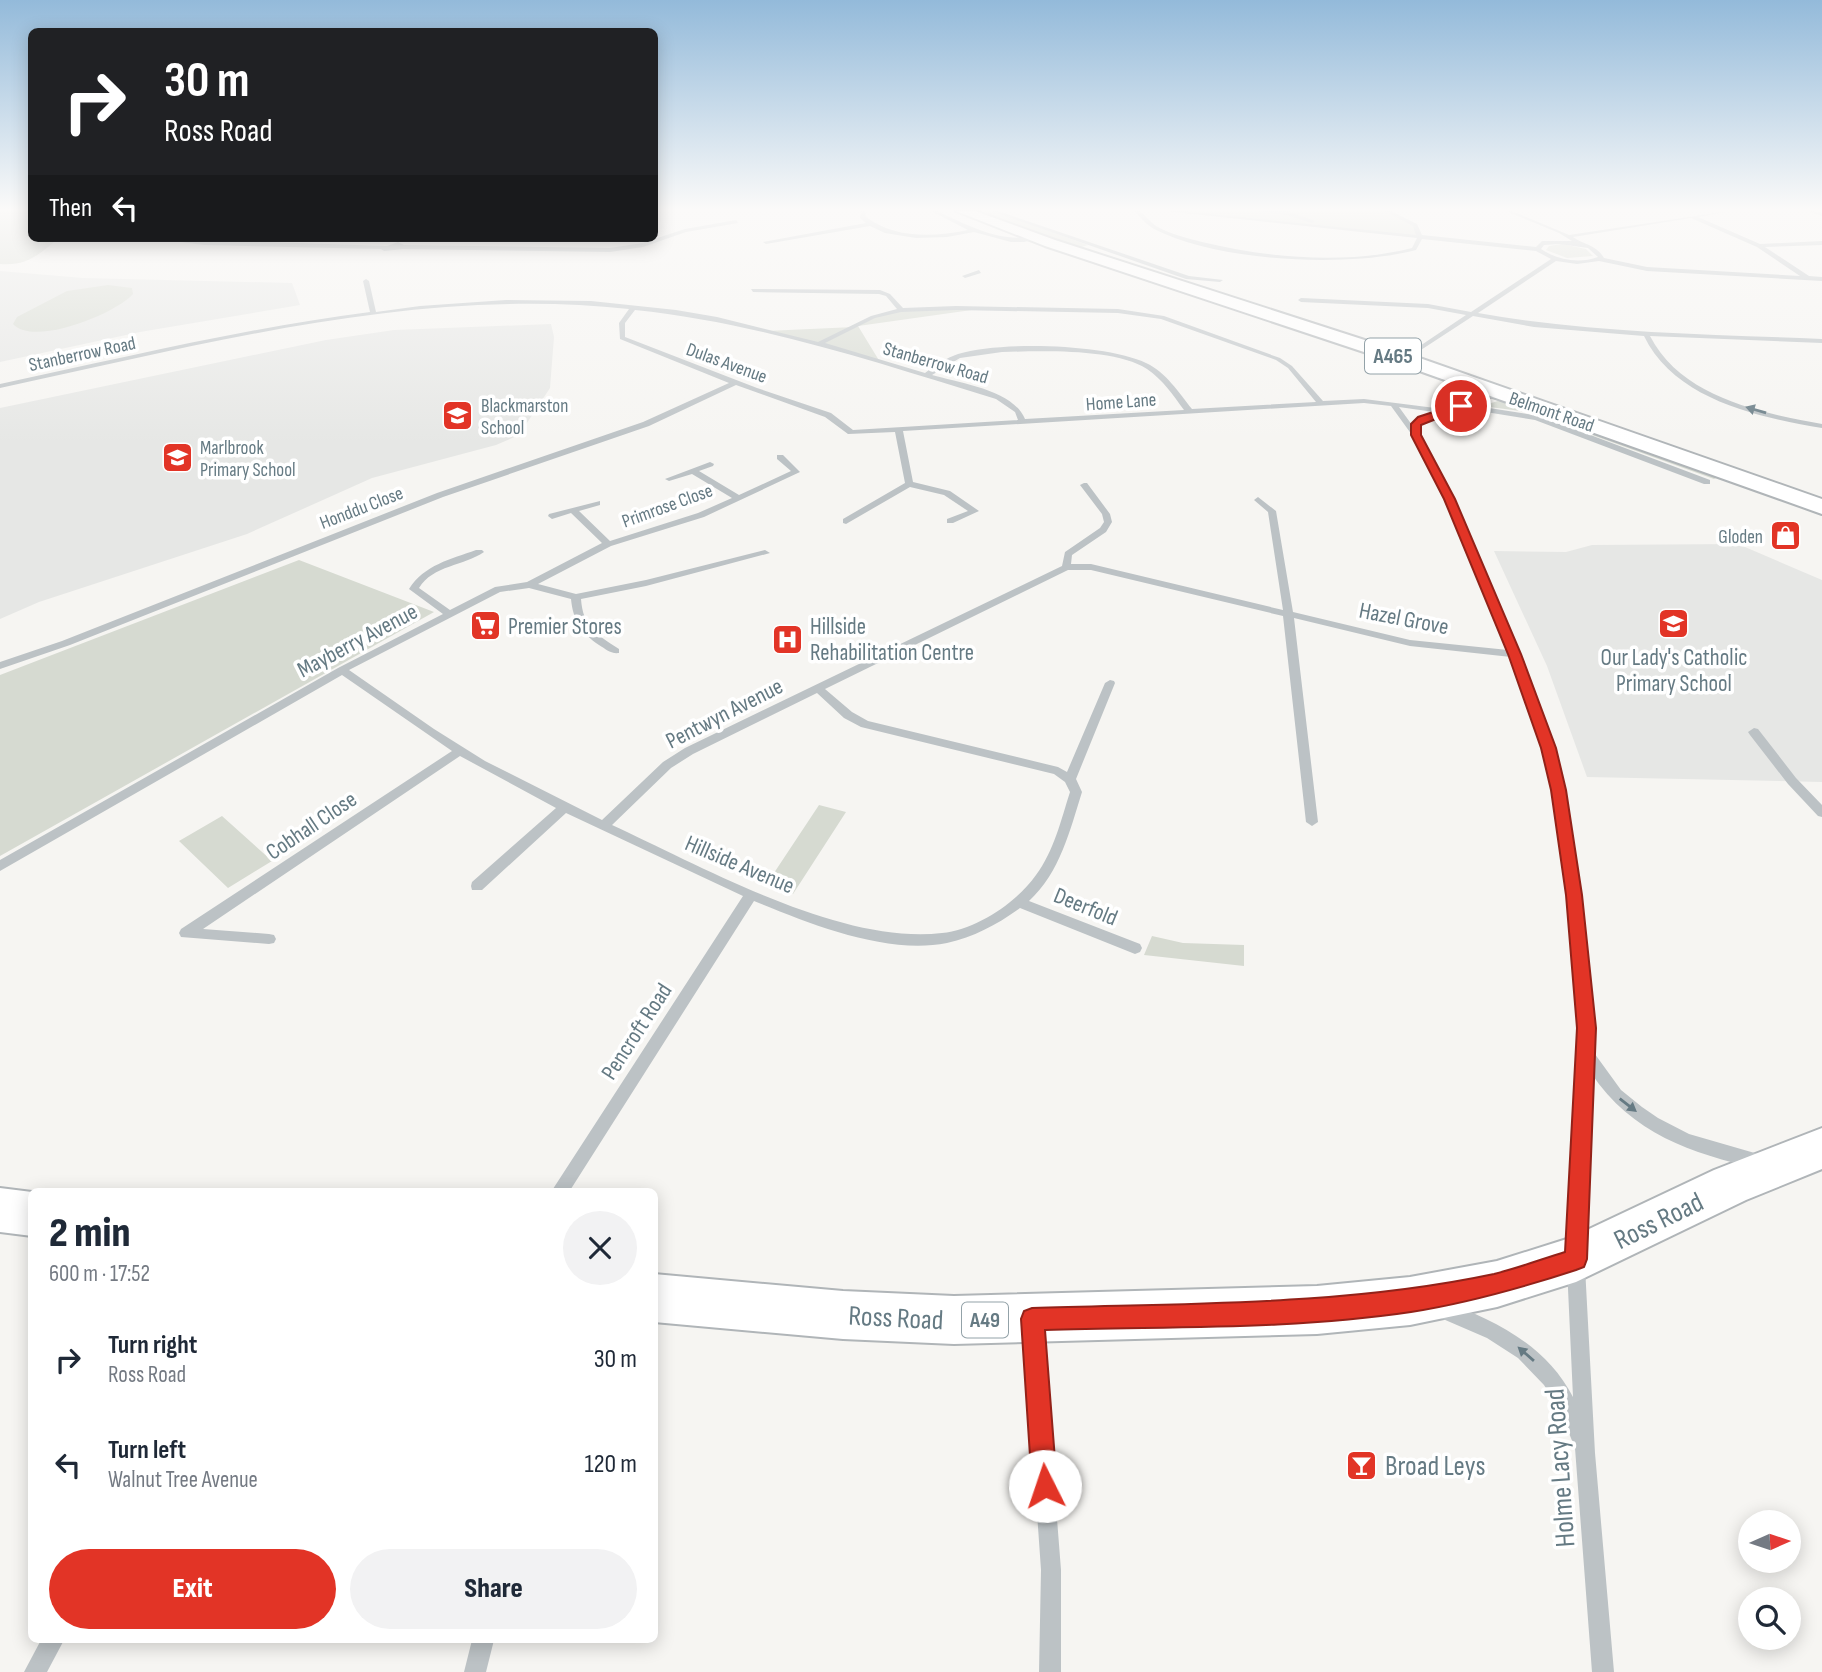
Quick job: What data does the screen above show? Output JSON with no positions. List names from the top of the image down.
{
  "streets": {
    "highway": [
      "A465",
      "Belmont Road",
      "Ross Road",
      "A49"
    ],
    "street": [
      "Stanberrow Road",
      "Dulas Avenue",
      "Home Lane",
      "Primrose Close",
      "Honddu Close",
      "Hazel Grove",
      "Mayberry Avenue",
      "Pentwyn Avenue",
      "Cobhall Close",
      "Hillside Avenue",
      "Deerfold",
      "Pencroft Road",
      "Holme Lacy Road"
    ]
  },
  "crossings": [
    ["Stanberrow Road", "Dulas Avenue"],
    ["Stanberrow Road", "Home Lane"],
    ["Dulas Avenue", "Home Lane"],
    ["Dulas Avenue", "Honddu Close"],
    ["Primrose Close", "Mayberry Avenue"],
    ["Hazel Grove", "Pentwyn Avenue"],
    ["Mayberry Avenue", "Hillside Avenue"],
    ["Pentwyn Avenue", "Hillside Avenue"],
    ["Cobhall Close", "Hillside Avenue"],
    ["Hillside Avenue", "Deerfold"],
    ["Hillside Avenue", "Pencroft Road"],
    ["Ross Road", "Holme Lacy Road"]
  ],
  "places": {
    "school or university": ["Blackmarston School", "Marlbrook Primary School", "Our Lady's Catholic Primary School"],
    "shop": ["Gloden"],
    "supermarket": ["Premier Stores"],
    "hospital": ["Hillside Rehabilitation Centre"],
    "bar": ["Broad Leys"]
  },
  "north": "right",
  "page": {
    "turn": ["30 m", "Ross Road"],
    "then": "Then",
    "heading": ["2 min", "600 m · 17:52"],
    "list": [
      {
        "name": "Turn right",
        "note": "Ross Road",
        "value": "30 m"
      },
      {
        "name": "Turn left",
        "note": "Walnut Tree Avenue",
        "value": "120 m"
      }
    ],
    "buttons": ["Exit", "Share"]
  }
}
